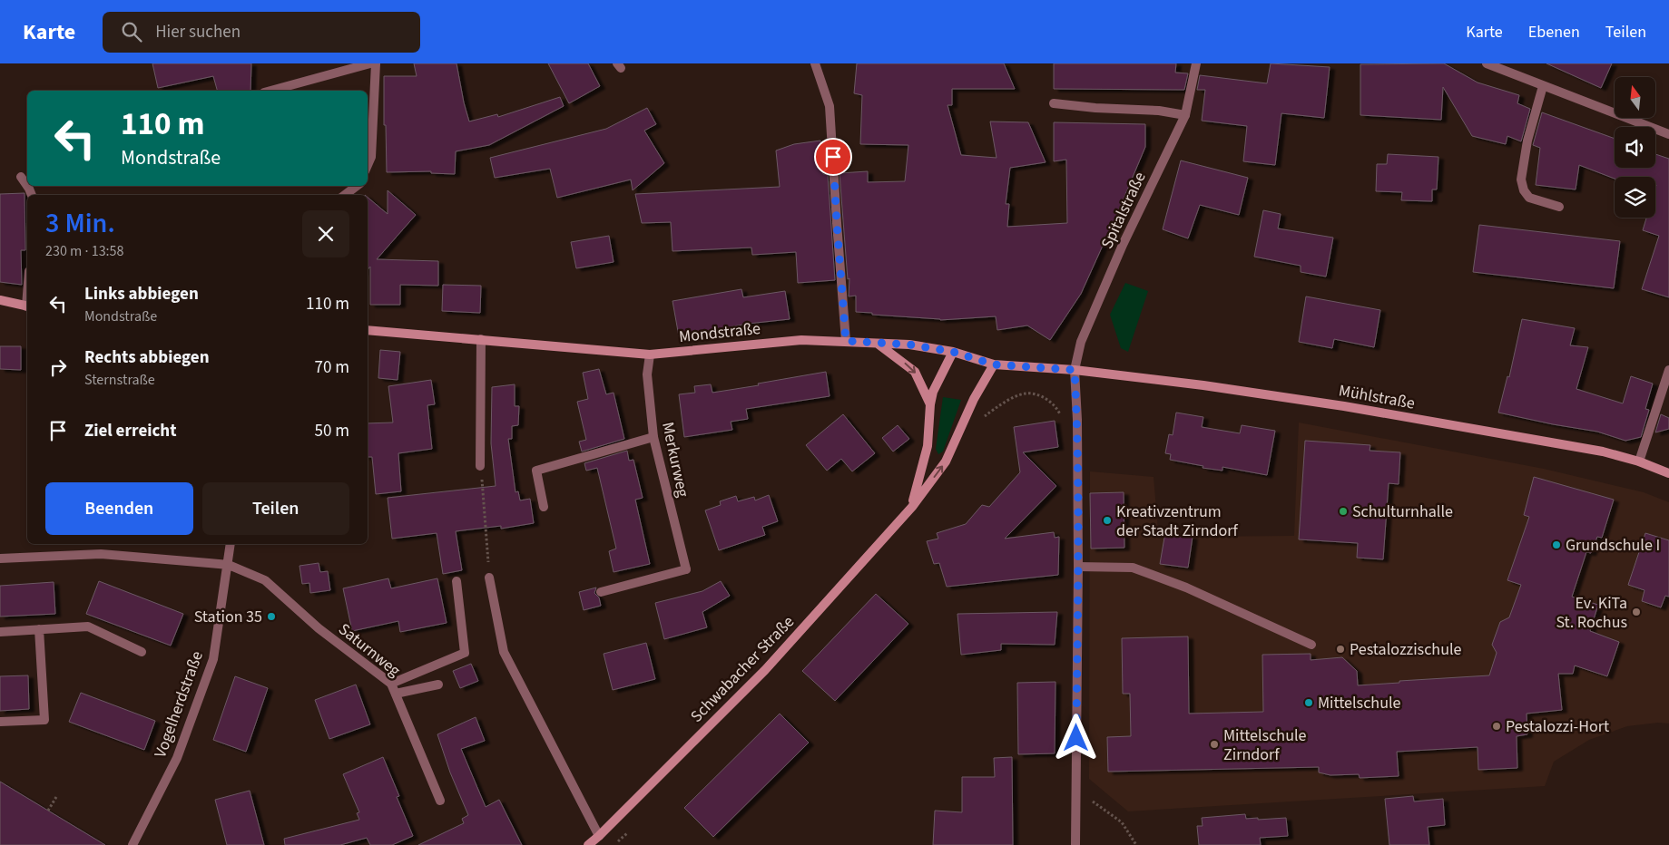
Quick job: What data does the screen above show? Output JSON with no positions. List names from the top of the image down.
{
  "streets": {
    "street": [
      "Spitalstraße",
      "Mondstraße",
      "Mühlstraße",
      "Merkurweg",
      "Saturnweg",
      "Schwabacher Straße",
      "Vogelherdstraße"
    ]
  },
  "crossings": [
    ["Spitalstraße", "Mondstraße"],
    ["Spitalstraße", "Mühlstraße"],
    ["Mondstraße", "Mühlstraße"],
    ["Mondstraße", "Merkurweg"],
    ["Mondstraße", "Schwabacher Straße"],
    ["Saturnweg", "Vogelherdstraße"]
  ],
  "places": [
    "Schulturnhalle",
    "Kreativzentrum der Stadt Zirndorf",
    "Grundschule I",
    "Ev. KiTa St. Rochus",
    "Station 35",
    "Pestalozzischule",
    "Mittelschule",
    "Pestalozzi-Hort",
    "Mittelschule Zirndorf"
  ],
  "north": "top",
  "page": {
    "header": "Karte",
    "search": "Hier suchen",
    "nav": ["Karte", "Ebenen", "Teilen"],
    "turn": ["110 m", "Mondstraße"],
    "heading": ["3 Min.", "230 m · 13:58"],
    "list": [
      {
        "name": "Links abbiegen",
        "note": "Mondstraße",
        "value": "110 m"
      },
      {
        "name": "Rechts abbiegen",
        "note": "Sternstraße",
        "value": "70 m"
      },
      {
        "name": "Ziel erreicht",
        "value": "50 m"
      }
    ],
    "buttons": ["Beenden", "Teilen"]
  }
}
